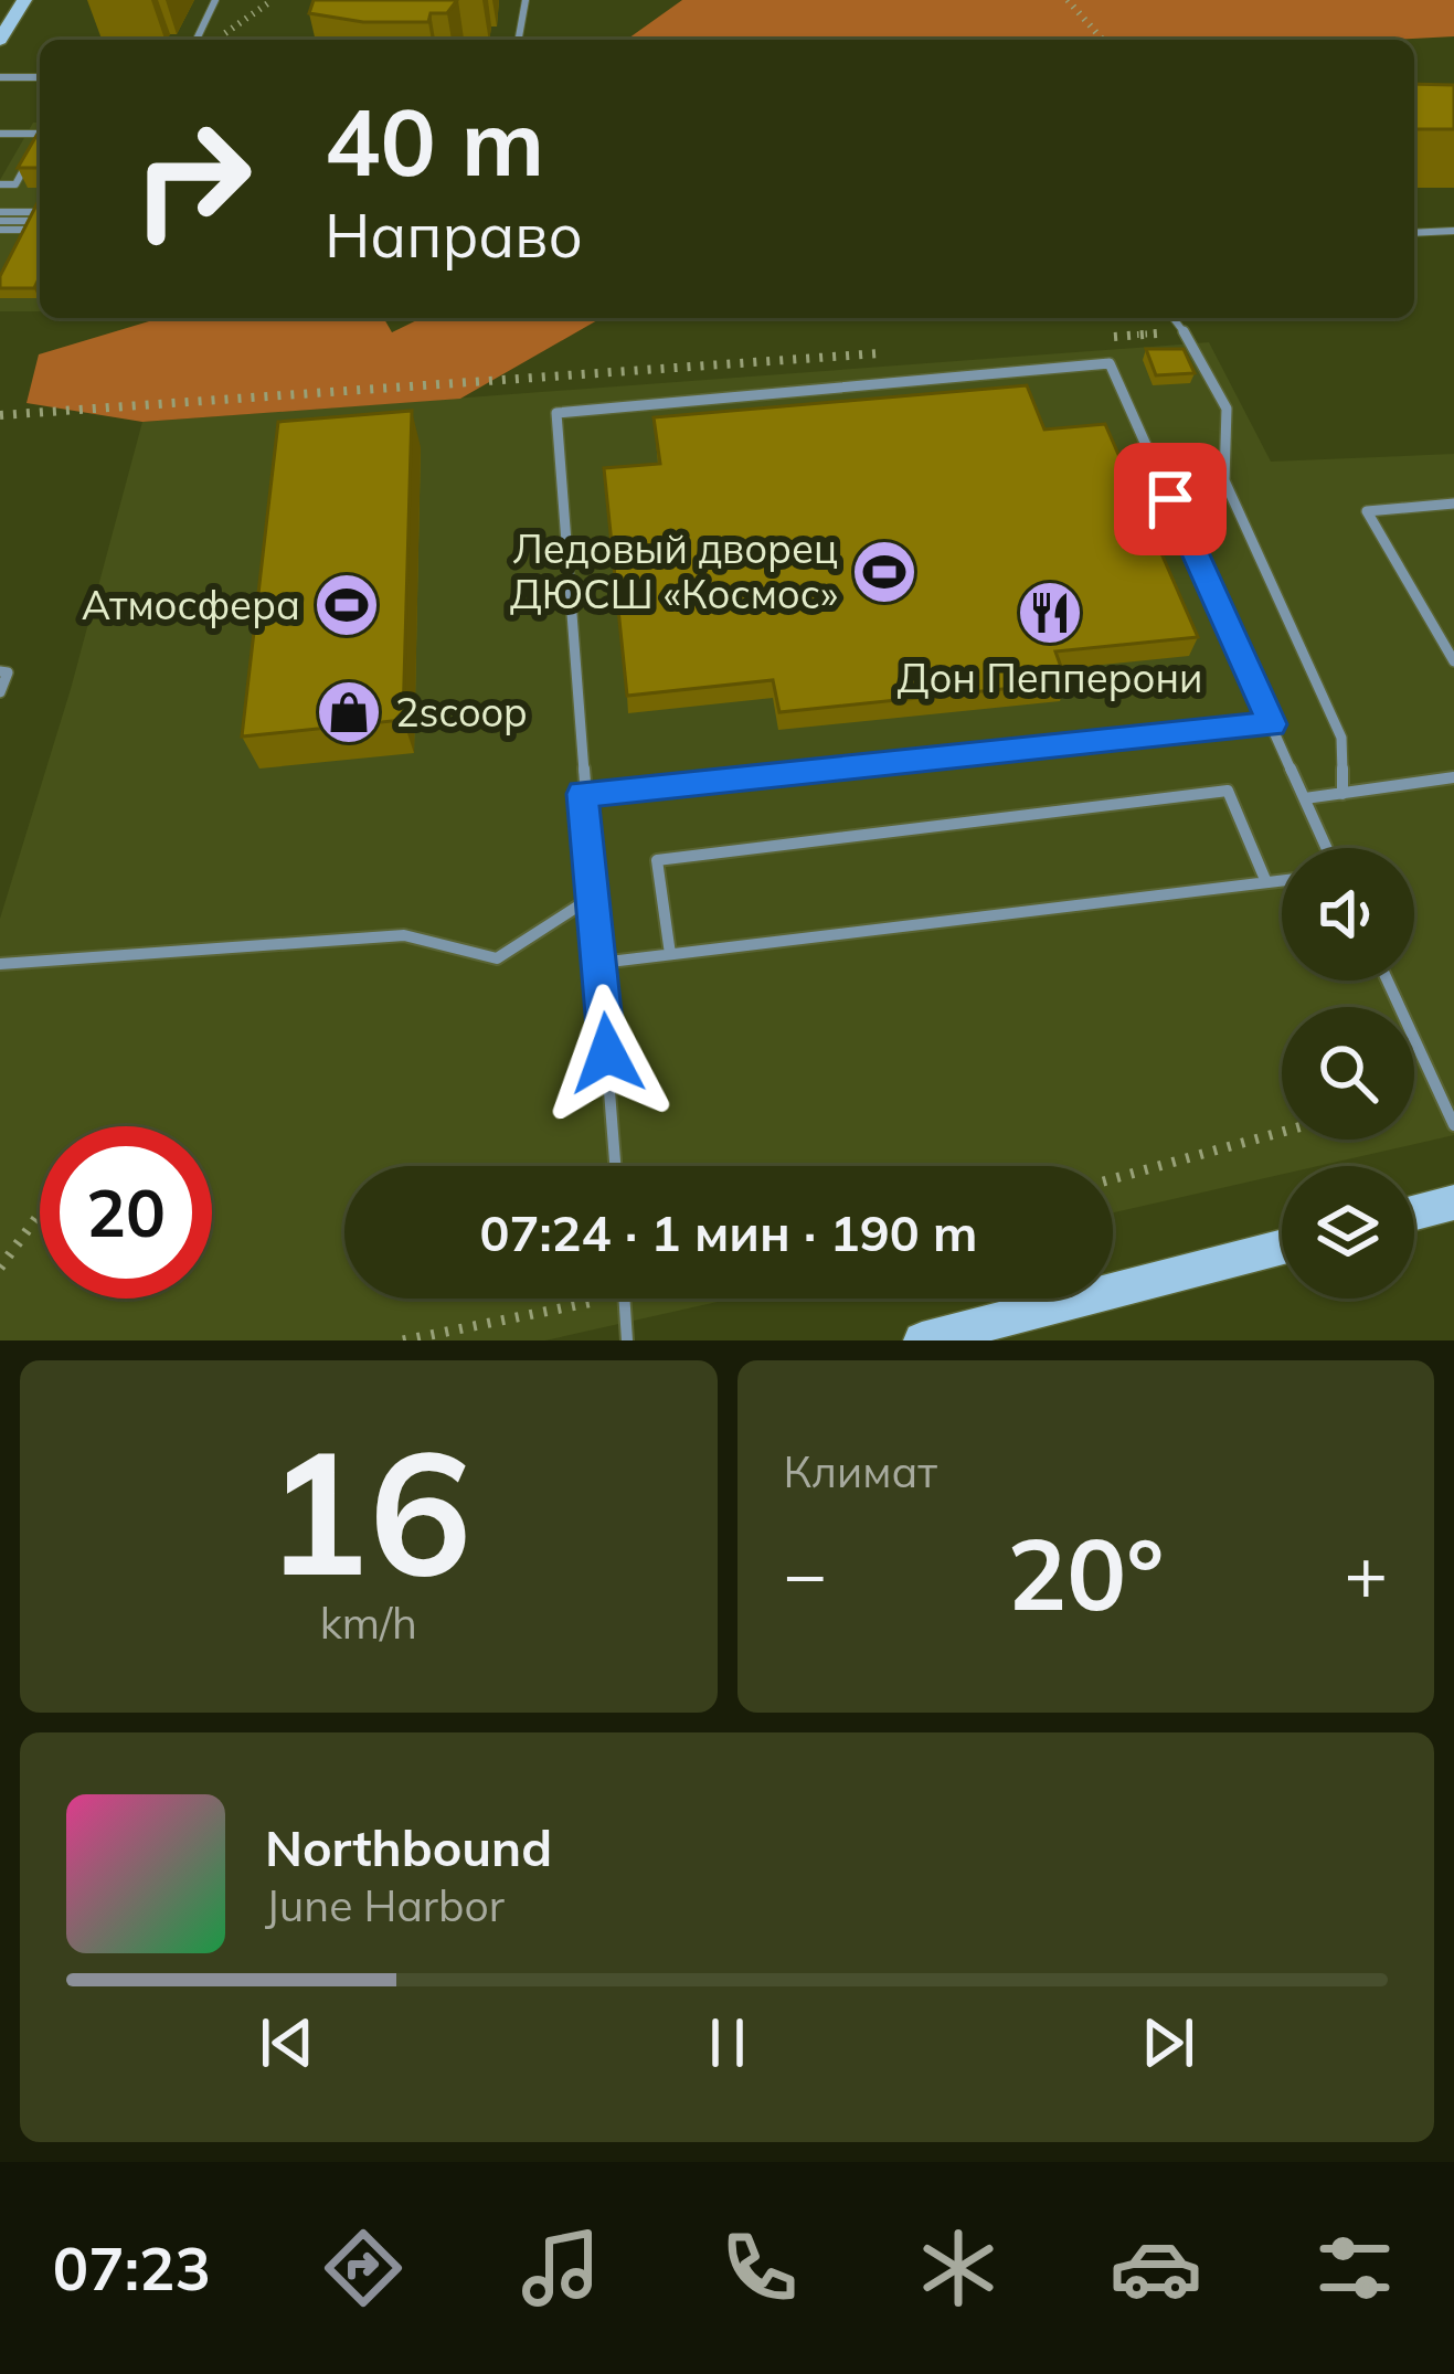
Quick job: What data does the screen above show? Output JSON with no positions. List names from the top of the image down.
{
  "places": {
    "sports": ["Ледовый дворец ДЮСШ «Космос»", "Атмосфера"],
    "restaurant": ["Дон Пепперони"],
    "shop": ["2scoop"]
  },
  "page": {
    "turn": ["40 m", "Направо"],
    "limit": "20",
    "trip": "07:24 · 1 мин · 190 m",
    "tile": [
      ["16", "km/h"],
      "Климат"
    ],
    "heat": ["−", "20°", "+"],
    "song": ["Northbound", "June Harbor"],
    "tabs": "07:23"
  }
}
